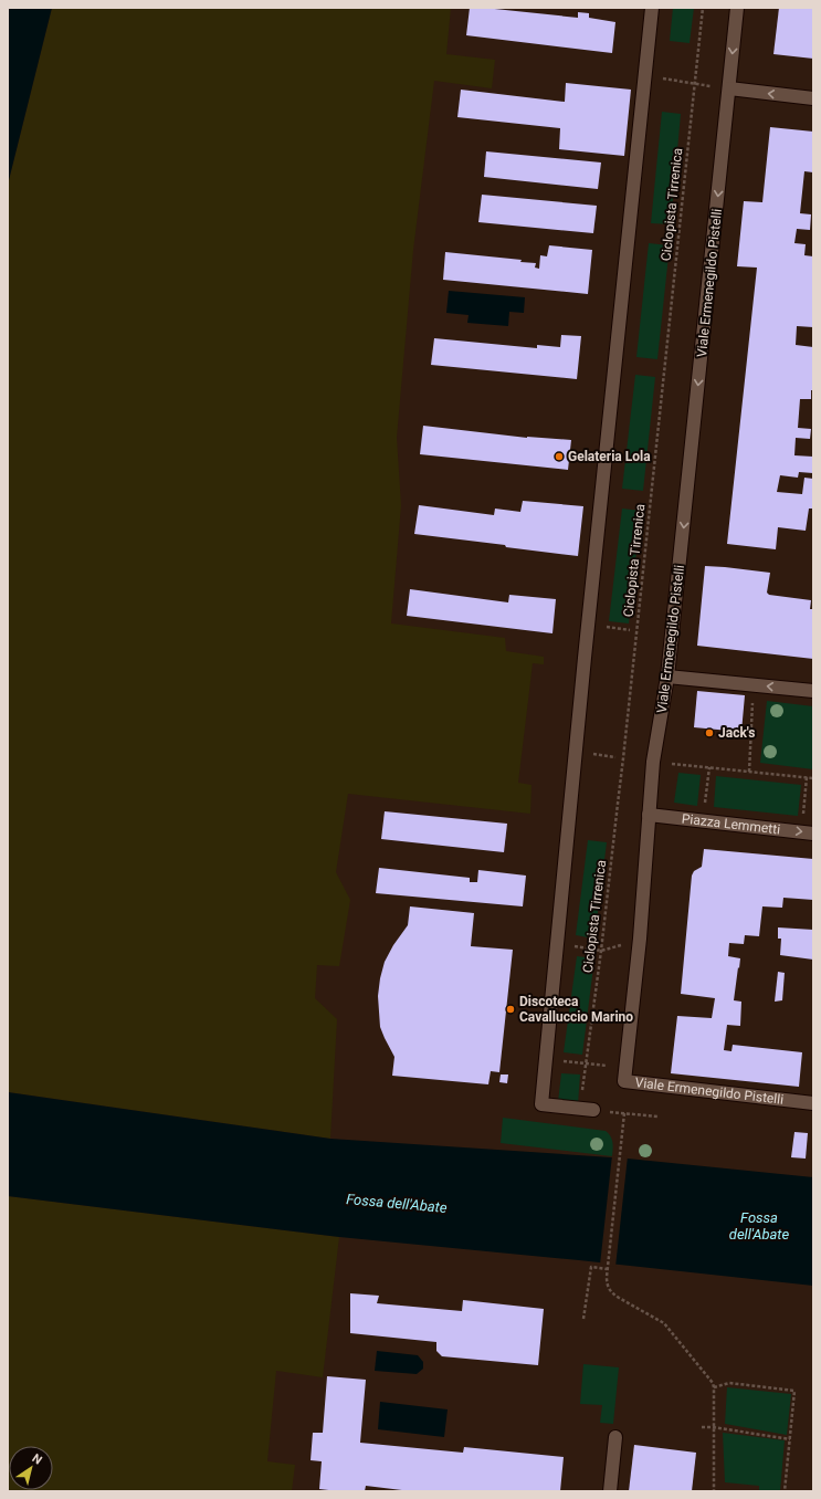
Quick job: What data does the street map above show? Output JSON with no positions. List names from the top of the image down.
{
  "streets": {
    "street": ["Viale Ermenegildo Pistelli", "Piazza Lemmetti"],
    "path": ["Ciclopista Tirrenica"]
  },
  "crossings": [
    ["Viale Ermenegildo Pistelli", "Piazza Lemmetti"]
  ],
  "one_way": ["Piazza Lemmetti"],
  "water": ["Fossa dell'Abate"],
  "places": ["Gelateria Lola", "Jack's", "Discoteca Cavalluccio Marino"],
  "north": "top right"
}
